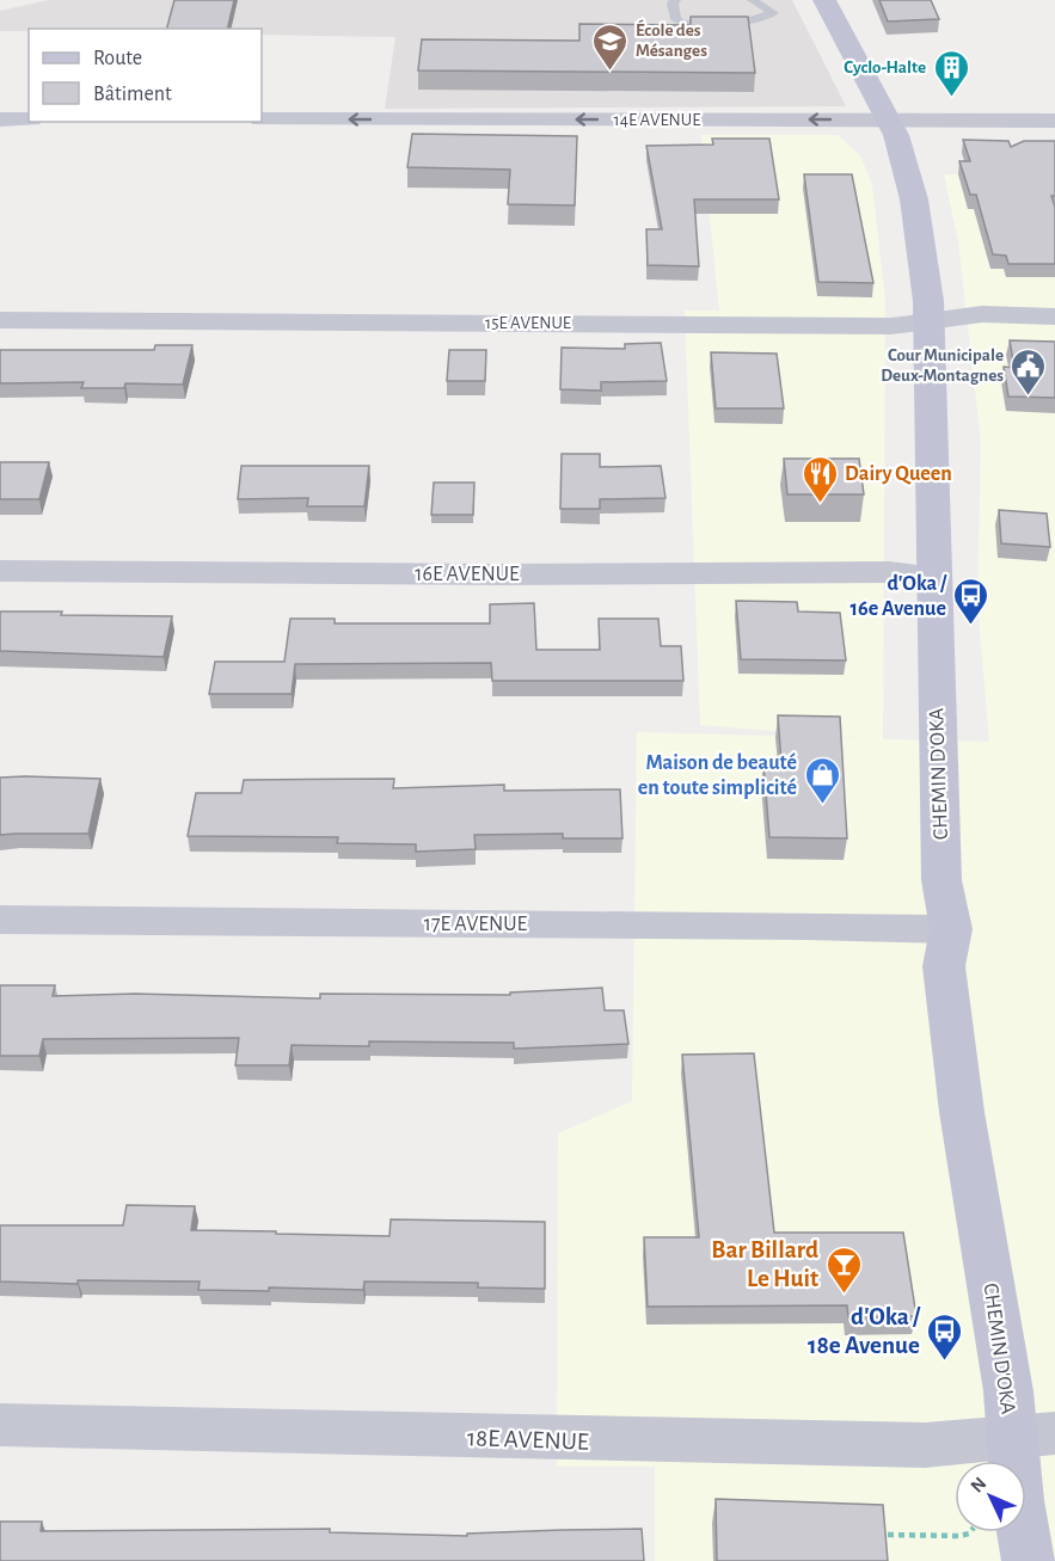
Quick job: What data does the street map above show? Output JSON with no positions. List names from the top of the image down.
{
  "streets": {
    "main road": ["CHEMIN D'OKA"],
    "street": [
      "14E AVENUE",
      "15E AVENUE",
      "16E AVENUE",
      "17E AVENUE",
      "18E AVENUE"
    ]
  },
  "crossings": [
    ["14E AVENUE", "CHEMIN D'OKA"],
    ["15E AVENUE", "CHEMIN D'OKA"],
    ["16E AVENUE", "CHEMIN D'OKA"],
    ["CHEMIN D'OKA", "17E AVENUE"],
    ["CHEMIN D'OKA", "18E AVENUE"]
  ],
  "one_way": ["14E AVENUE"],
  "places": {
    "school or university": ["École des Mésanges"],
    "building": ["Cyclo-Halte"],
    "public building": ["Cour Municipale Deux-Montagnes"],
    "restaurant": ["Dairy Queen"],
    "bus stop": ["d'Oka / 16e Avenue", "d'Oka / 18e Avenue"],
    "shop": ["Maison de beauté en toute simplicité"],
    "bar": ["Bar Billard Le Huit"]
  },
  "legend": ["Route", "Bâtiment"],
  "north": "top left"
}
